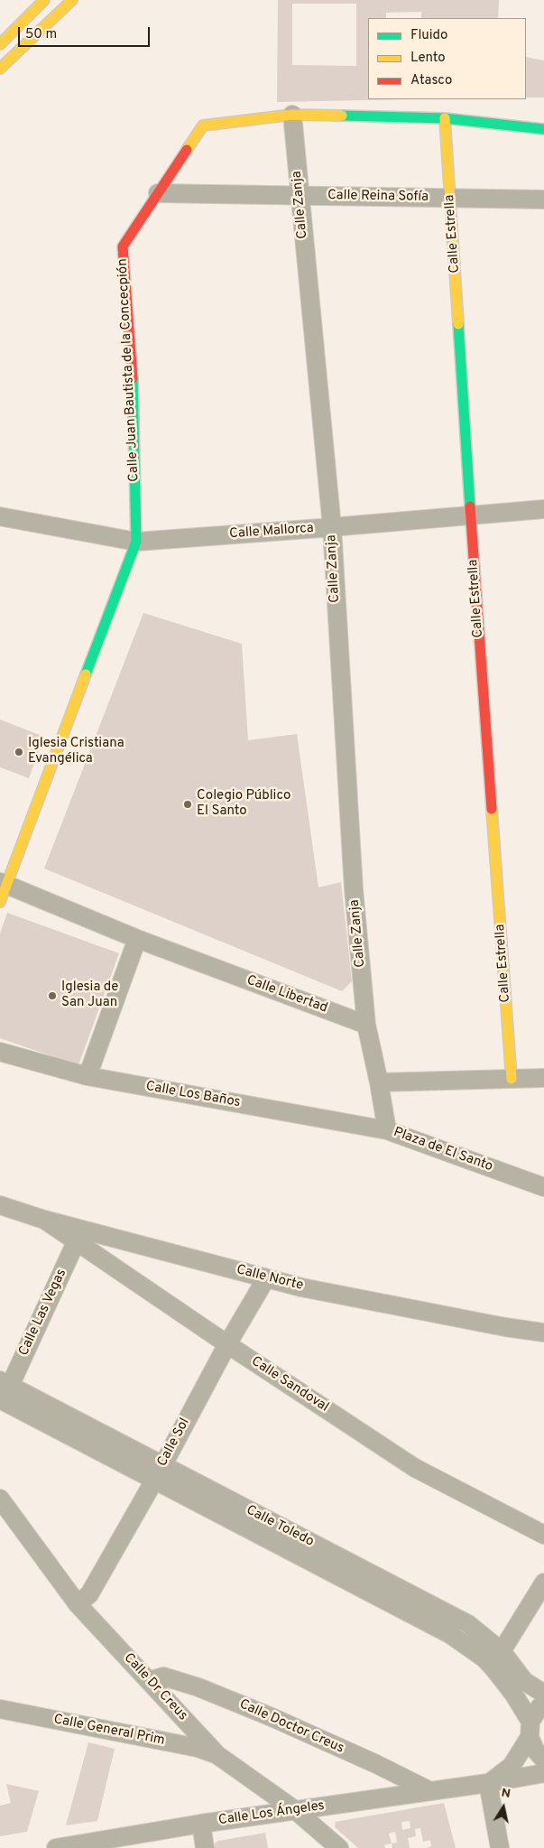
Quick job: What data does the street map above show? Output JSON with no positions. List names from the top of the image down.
{
  "streets": {
    "street": [
      "Calle Reina Sofía",
      "Calle Zanja",
      "Calle Estrella",
      "Calle Juan Bautista de la Concecpión",
      "Calle Mallorca",
      "Calle Libertad",
      "Calle Los Baños",
      "Plaza de El Santo",
      "Calle Norte",
      "Calle Las Vegas",
      "Calle Sandoval",
      "Calle Sol",
      "Calle Toledo",
      "Calle Dr Creus",
      "Calle Doctor Creus",
      "Calle General Prim",
      "Calle Los Ángeles"
    ]
  },
  "crossings": [
    ["Calle Reina Sofía", "Calle Zanja"],
    ["Calle Reina Sofía", "Calle Estrella"],
    ["Calle Reina Sofía", "Calle Juan Bautista de la Concecpión"],
    ["Calle Zanja", "Calle Juan Bautista de la Concecpión"],
    ["Calle Zanja", "Calle Mallorca"],
    ["Calle Zanja", "Calle Libertad"],
    ["Calle Estrella", "Calle Juan Bautista de la Concecpión"],
    ["Calle Estrella", "Calle Mallorca"],
    ["Calle Juan Bautista de la Concecpión", "Calle Mallorca"],
    ["Calle Juan Bautista de la Concecpión", "Calle Libertad"],
    ["Calle Los Baños", "Plaza de El Santo"],
    ["Calle Norte", "Calle Sandoval"],
    ["Calle Norte", "Calle Sol"],
    ["Calle Las Vegas", "Calle Sandoval"],
    ["Calle Las Vegas", "Calle Toledo"],
    ["Calle Sandoval", "Calle Sol"],
    ["Calle Sol", "Calle Toledo"],
    ["Calle Sol", "Calle Dr Creus"],
    ["Calle Dr Creus", "Calle Doctor Creus"],
    ["Calle Dr Creus", "Calle General Prim"],
    ["Calle Dr Creus", "Calle Los Ángeles"],
    ["Calle Doctor Creus", "Calle Los Ángeles"]
  ],
  "places": ["Iglesia Cristiana Evangélica", "Colegio Público El Santo", "Iglesia de San Juan"],
  "legend": ["Fluido", "Lento", "Atasco"],
  "scale_bar": "50 m",
  "north": "top"
}
